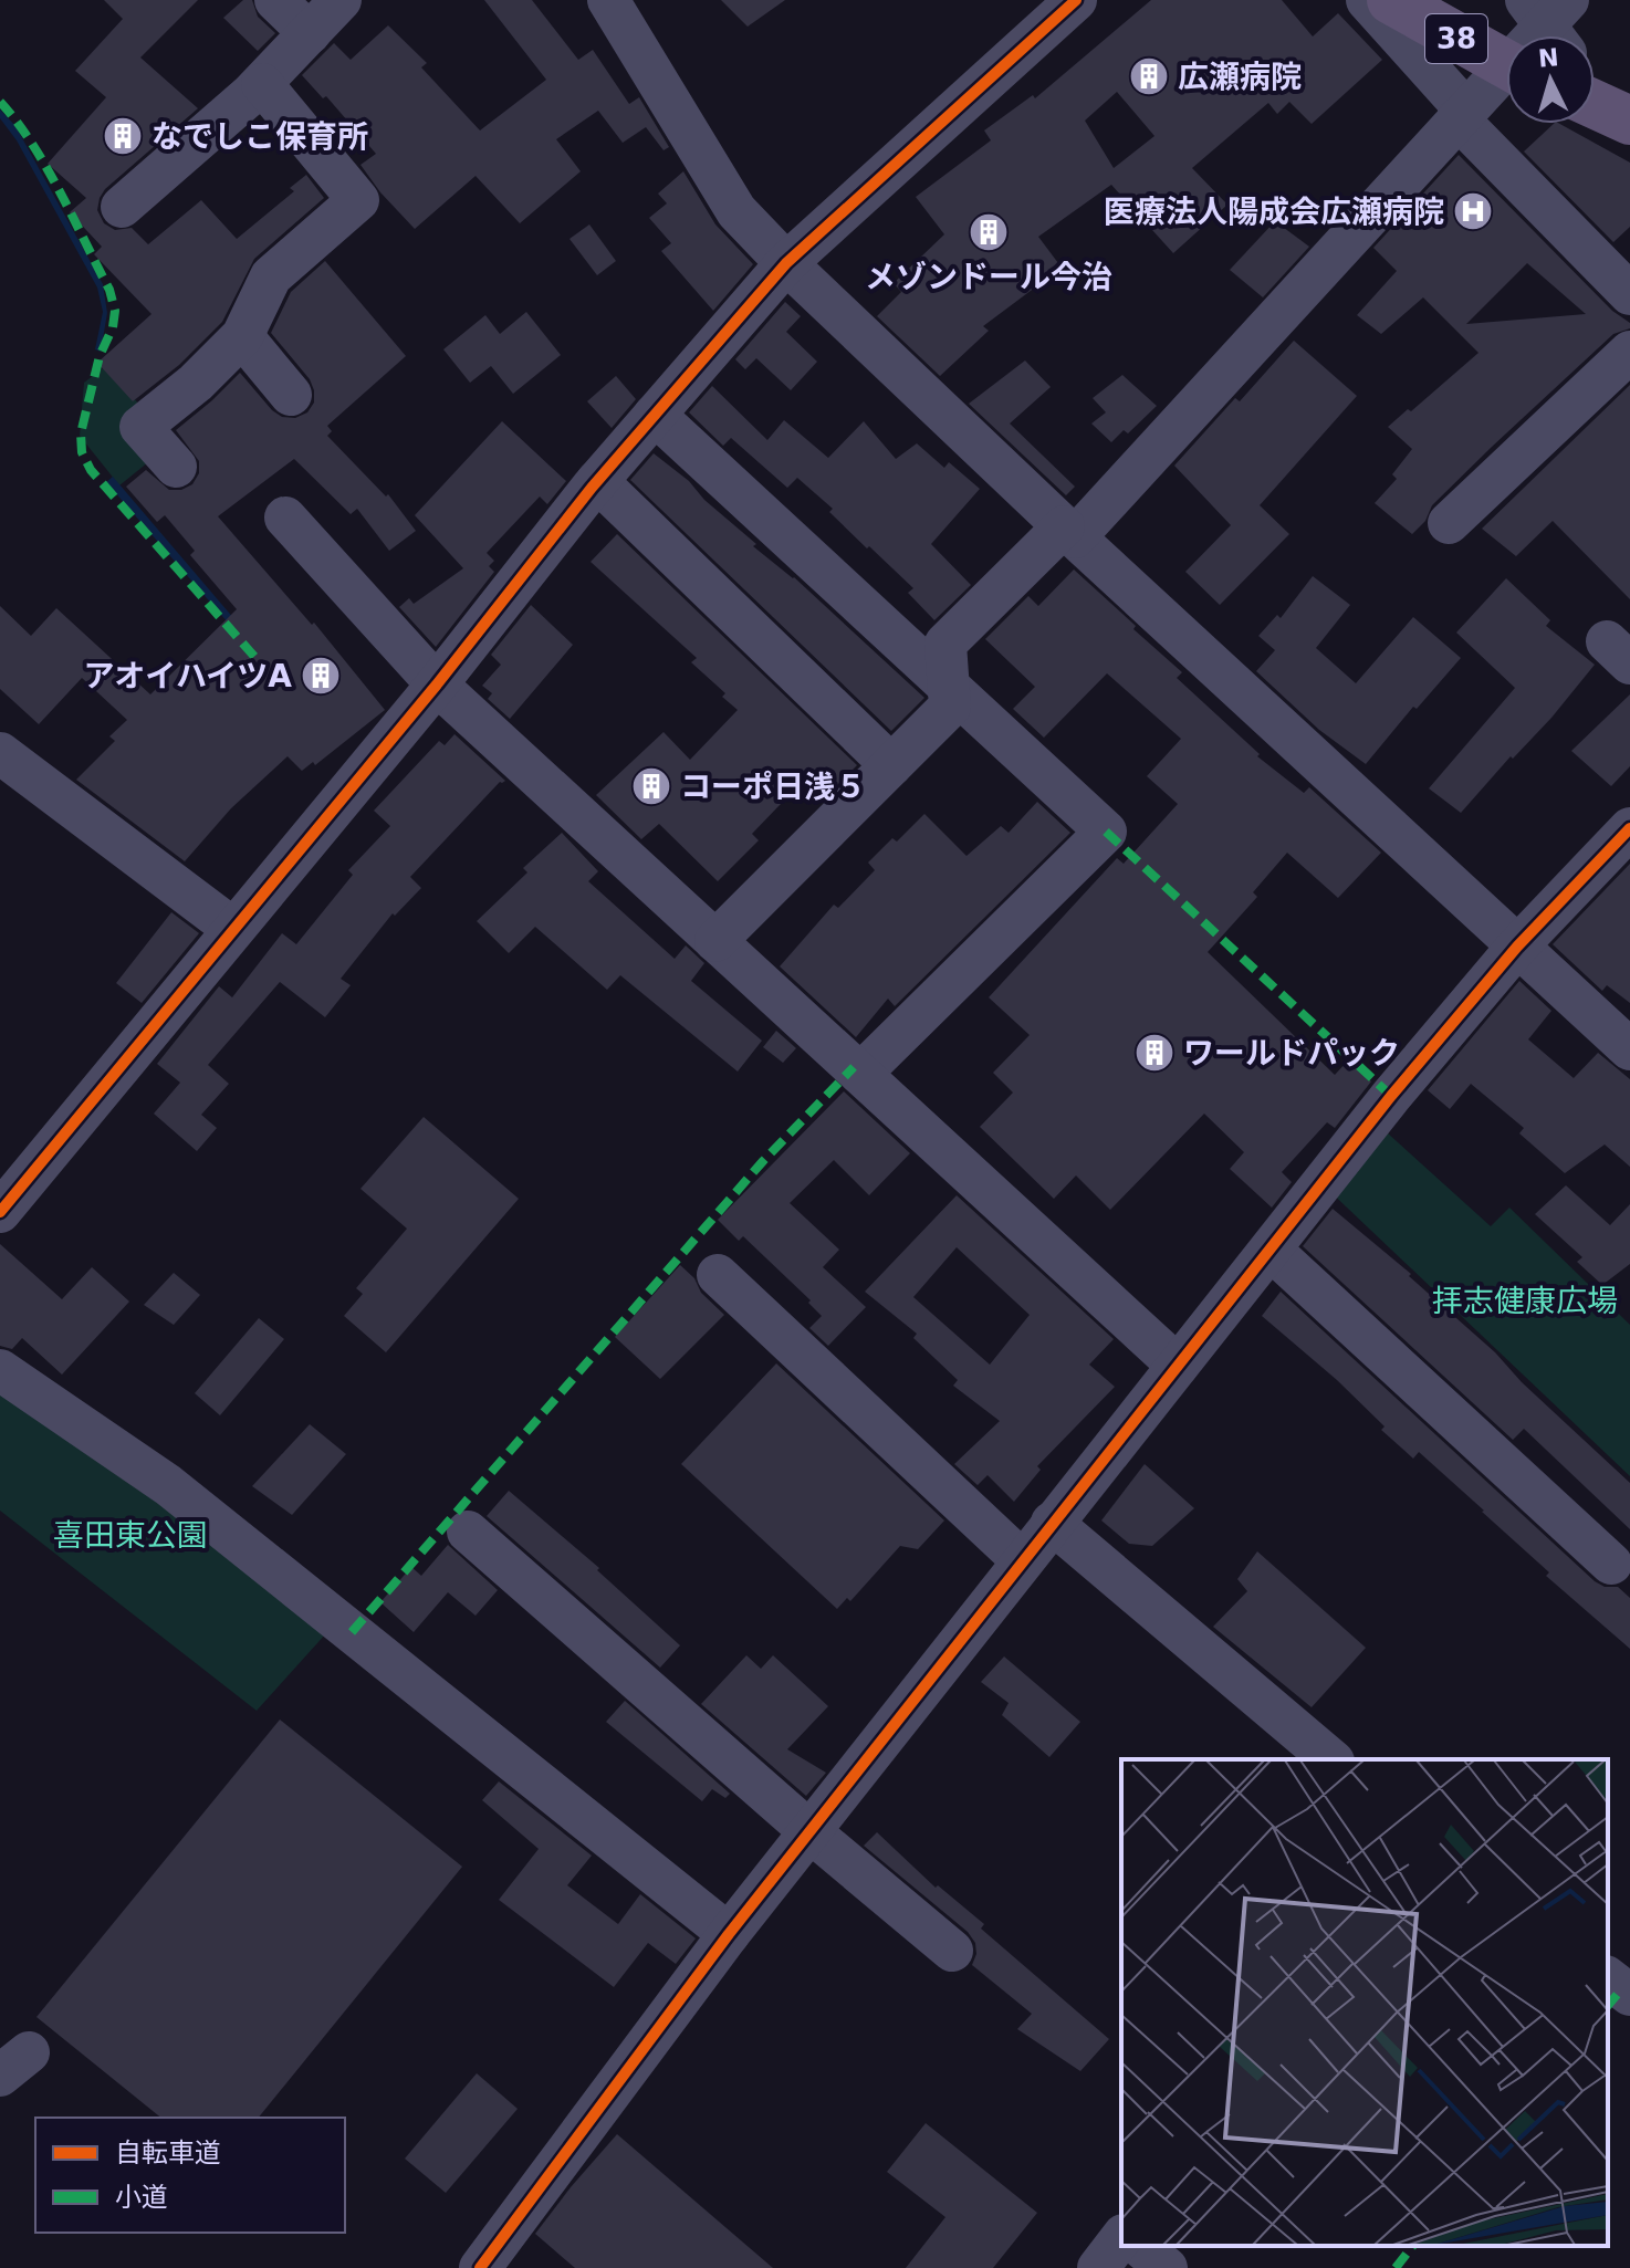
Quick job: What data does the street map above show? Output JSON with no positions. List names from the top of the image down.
{
  "streets": {
    "main road": ["38"]
  },
  "parks": ["拝志健康広場", "喜田東公園"],
  "places": {
    "building": [
      "広瀬病院",
      "なでしこ保育所",
      "メゾンドール今治",
      "アオイハイツA",
      "コーポ日浅５",
      "ワールドパック"
    ],
    "hospital": ["医療法人陽成会広瀬病院"]
  },
  "legend": ["自転車道", "小道"],
  "north": "top"
}
